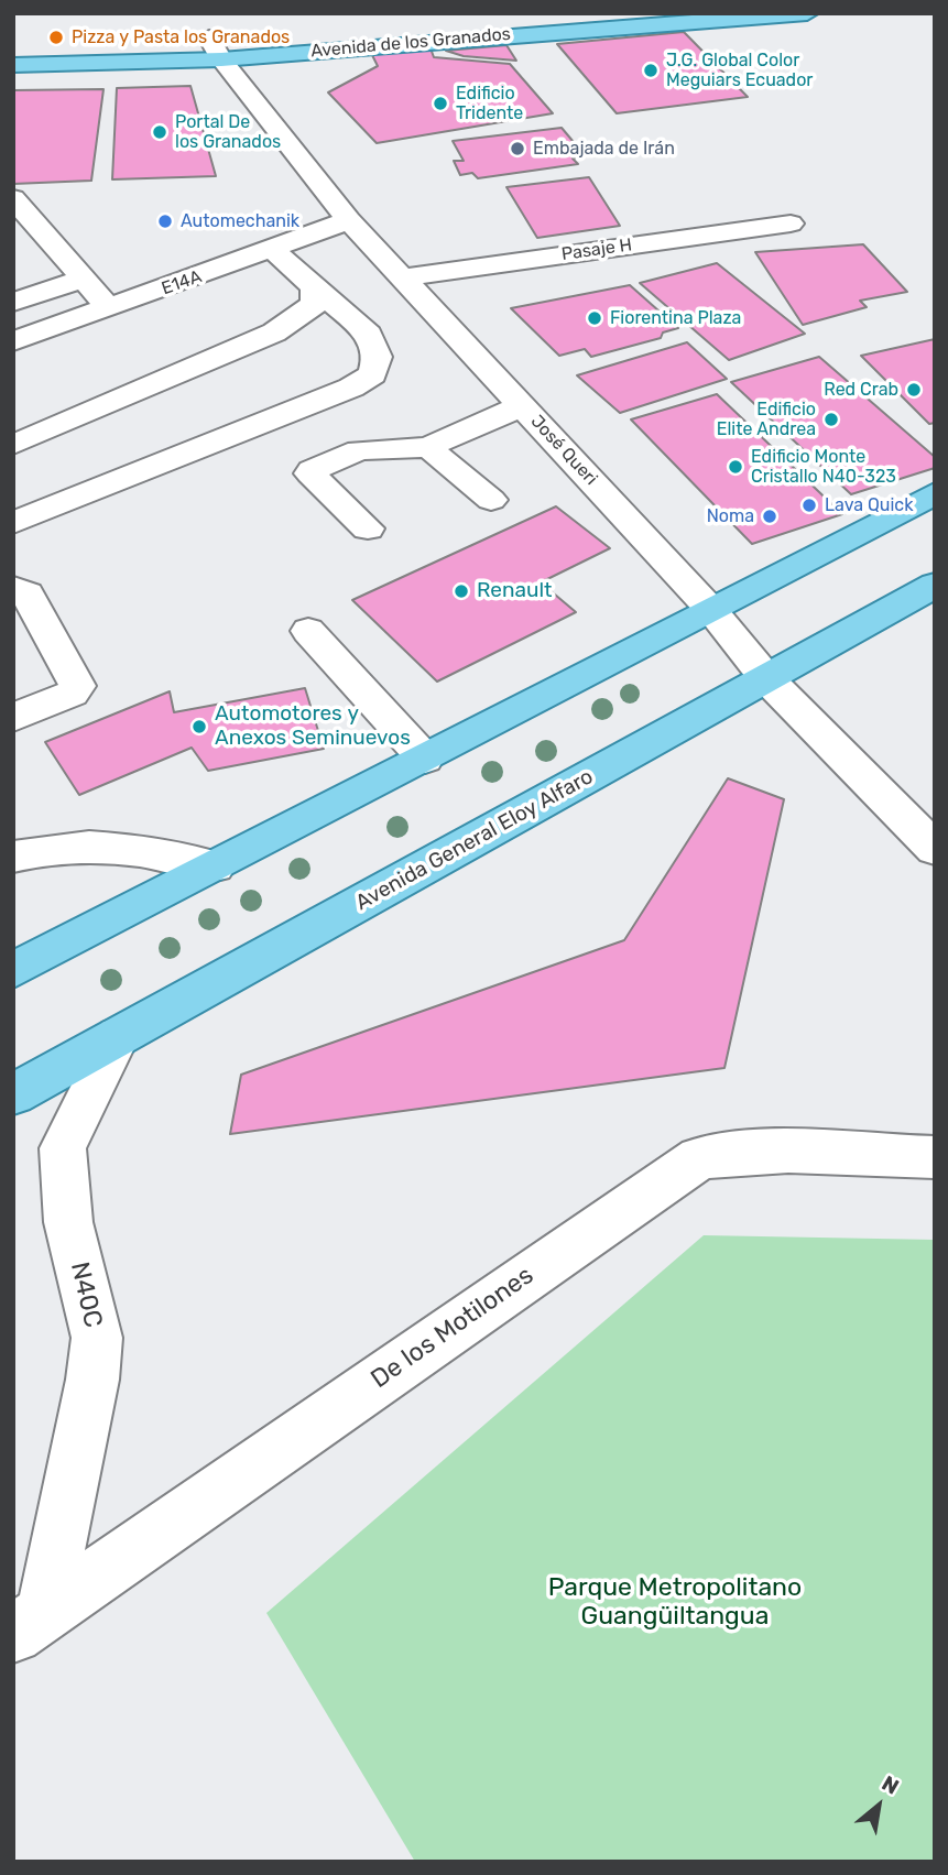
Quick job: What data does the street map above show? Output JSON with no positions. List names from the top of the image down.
{
  "streets": {
    "main road": ["Avenida de los Granados", "Avenida General Eloy Alfaro"],
    "street": [
      "Pasaje H",
      "E14A",
      "José Queri",
      "N40C",
      "De los Motilones"
    ]
  },
  "crossings": [
    ["Avenida de los Granados", "José Queri"],
    ["Pasaje H", "José Queri"],
    ["E14A", "José Queri"],
    ["José Queri", "Avenida General Eloy Alfaro"],
    ["Avenida General Eloy Alfaro", "N40C"],
    ["N40C", "De los Motilones"]
  ],
  "parks": ["Parque Metropolitano Guangüiltangua"],
  "places": [
    "Pizza y Pasta los Granados",
    "J.G. Global Color Meguiars Ecuador",
    "Edificio Tridente",
    "Portal De los Granados",
    "Embajada de Irán",
    "Automechanik",
    "Fiorentina Plaza",
    "Red Crab",
    "Edificio Elite Andrea",
    "Edificio Monte Cristallo N40-323",
    "Lava Quick",
    "Noma",
    "Renault",
    "Automotores y Anexos Seminuevos"
  ],
  "north": "top right"
}
